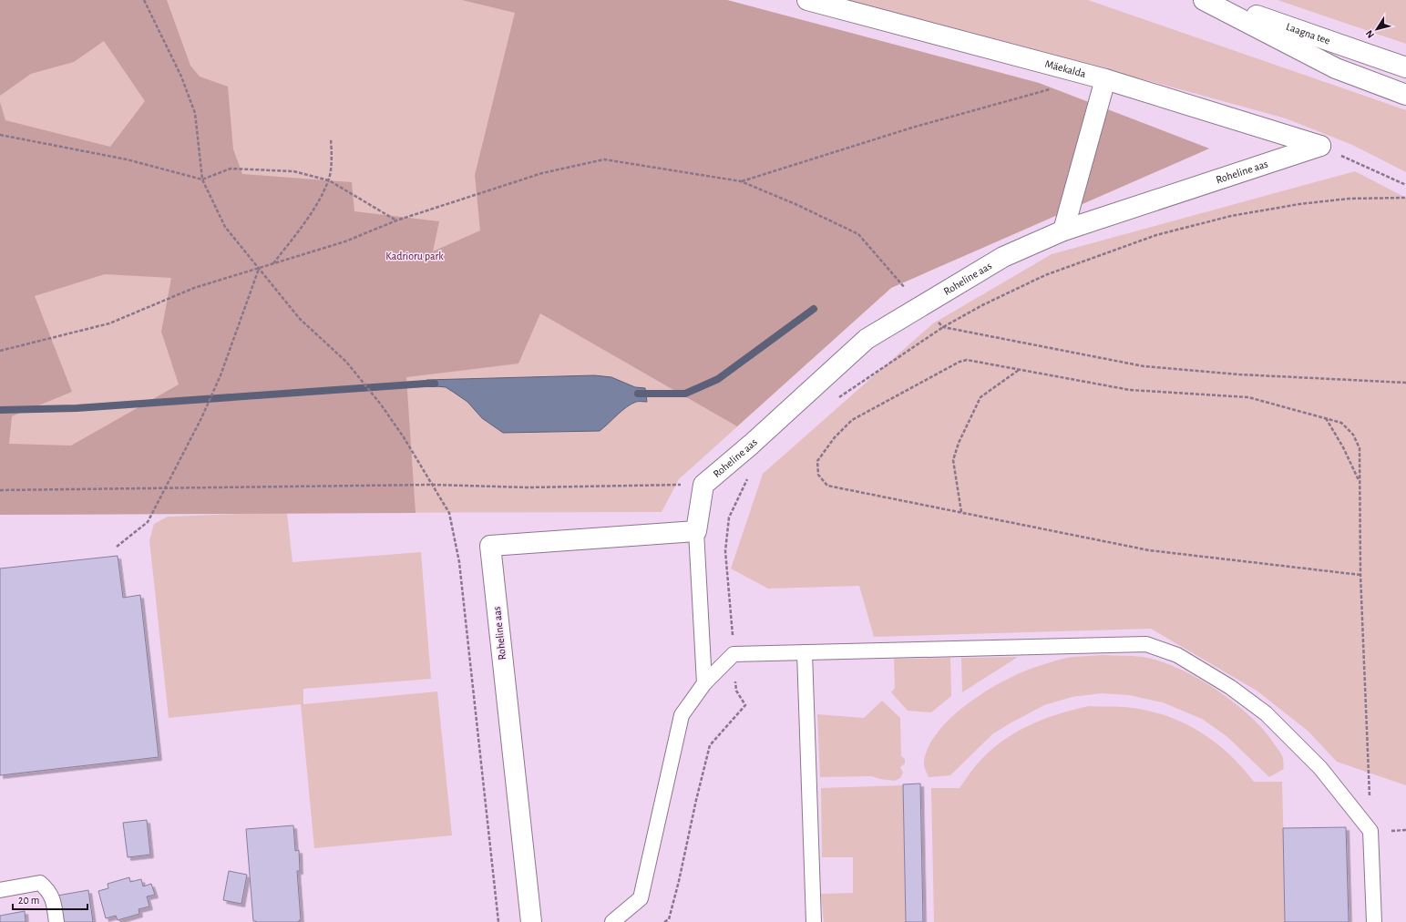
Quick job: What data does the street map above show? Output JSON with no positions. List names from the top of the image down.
{
  "streets": {
    "street": ["Laagna tee", "Mäekalda", "Roheline aas"]
  },
  "crossings": [
    ["Mäekalda", "Roheline aas"]
  ],
  "parks": ["Kadrioru park"],
  "scale_bar": "20 m",
  "north": "bottom left"
}
